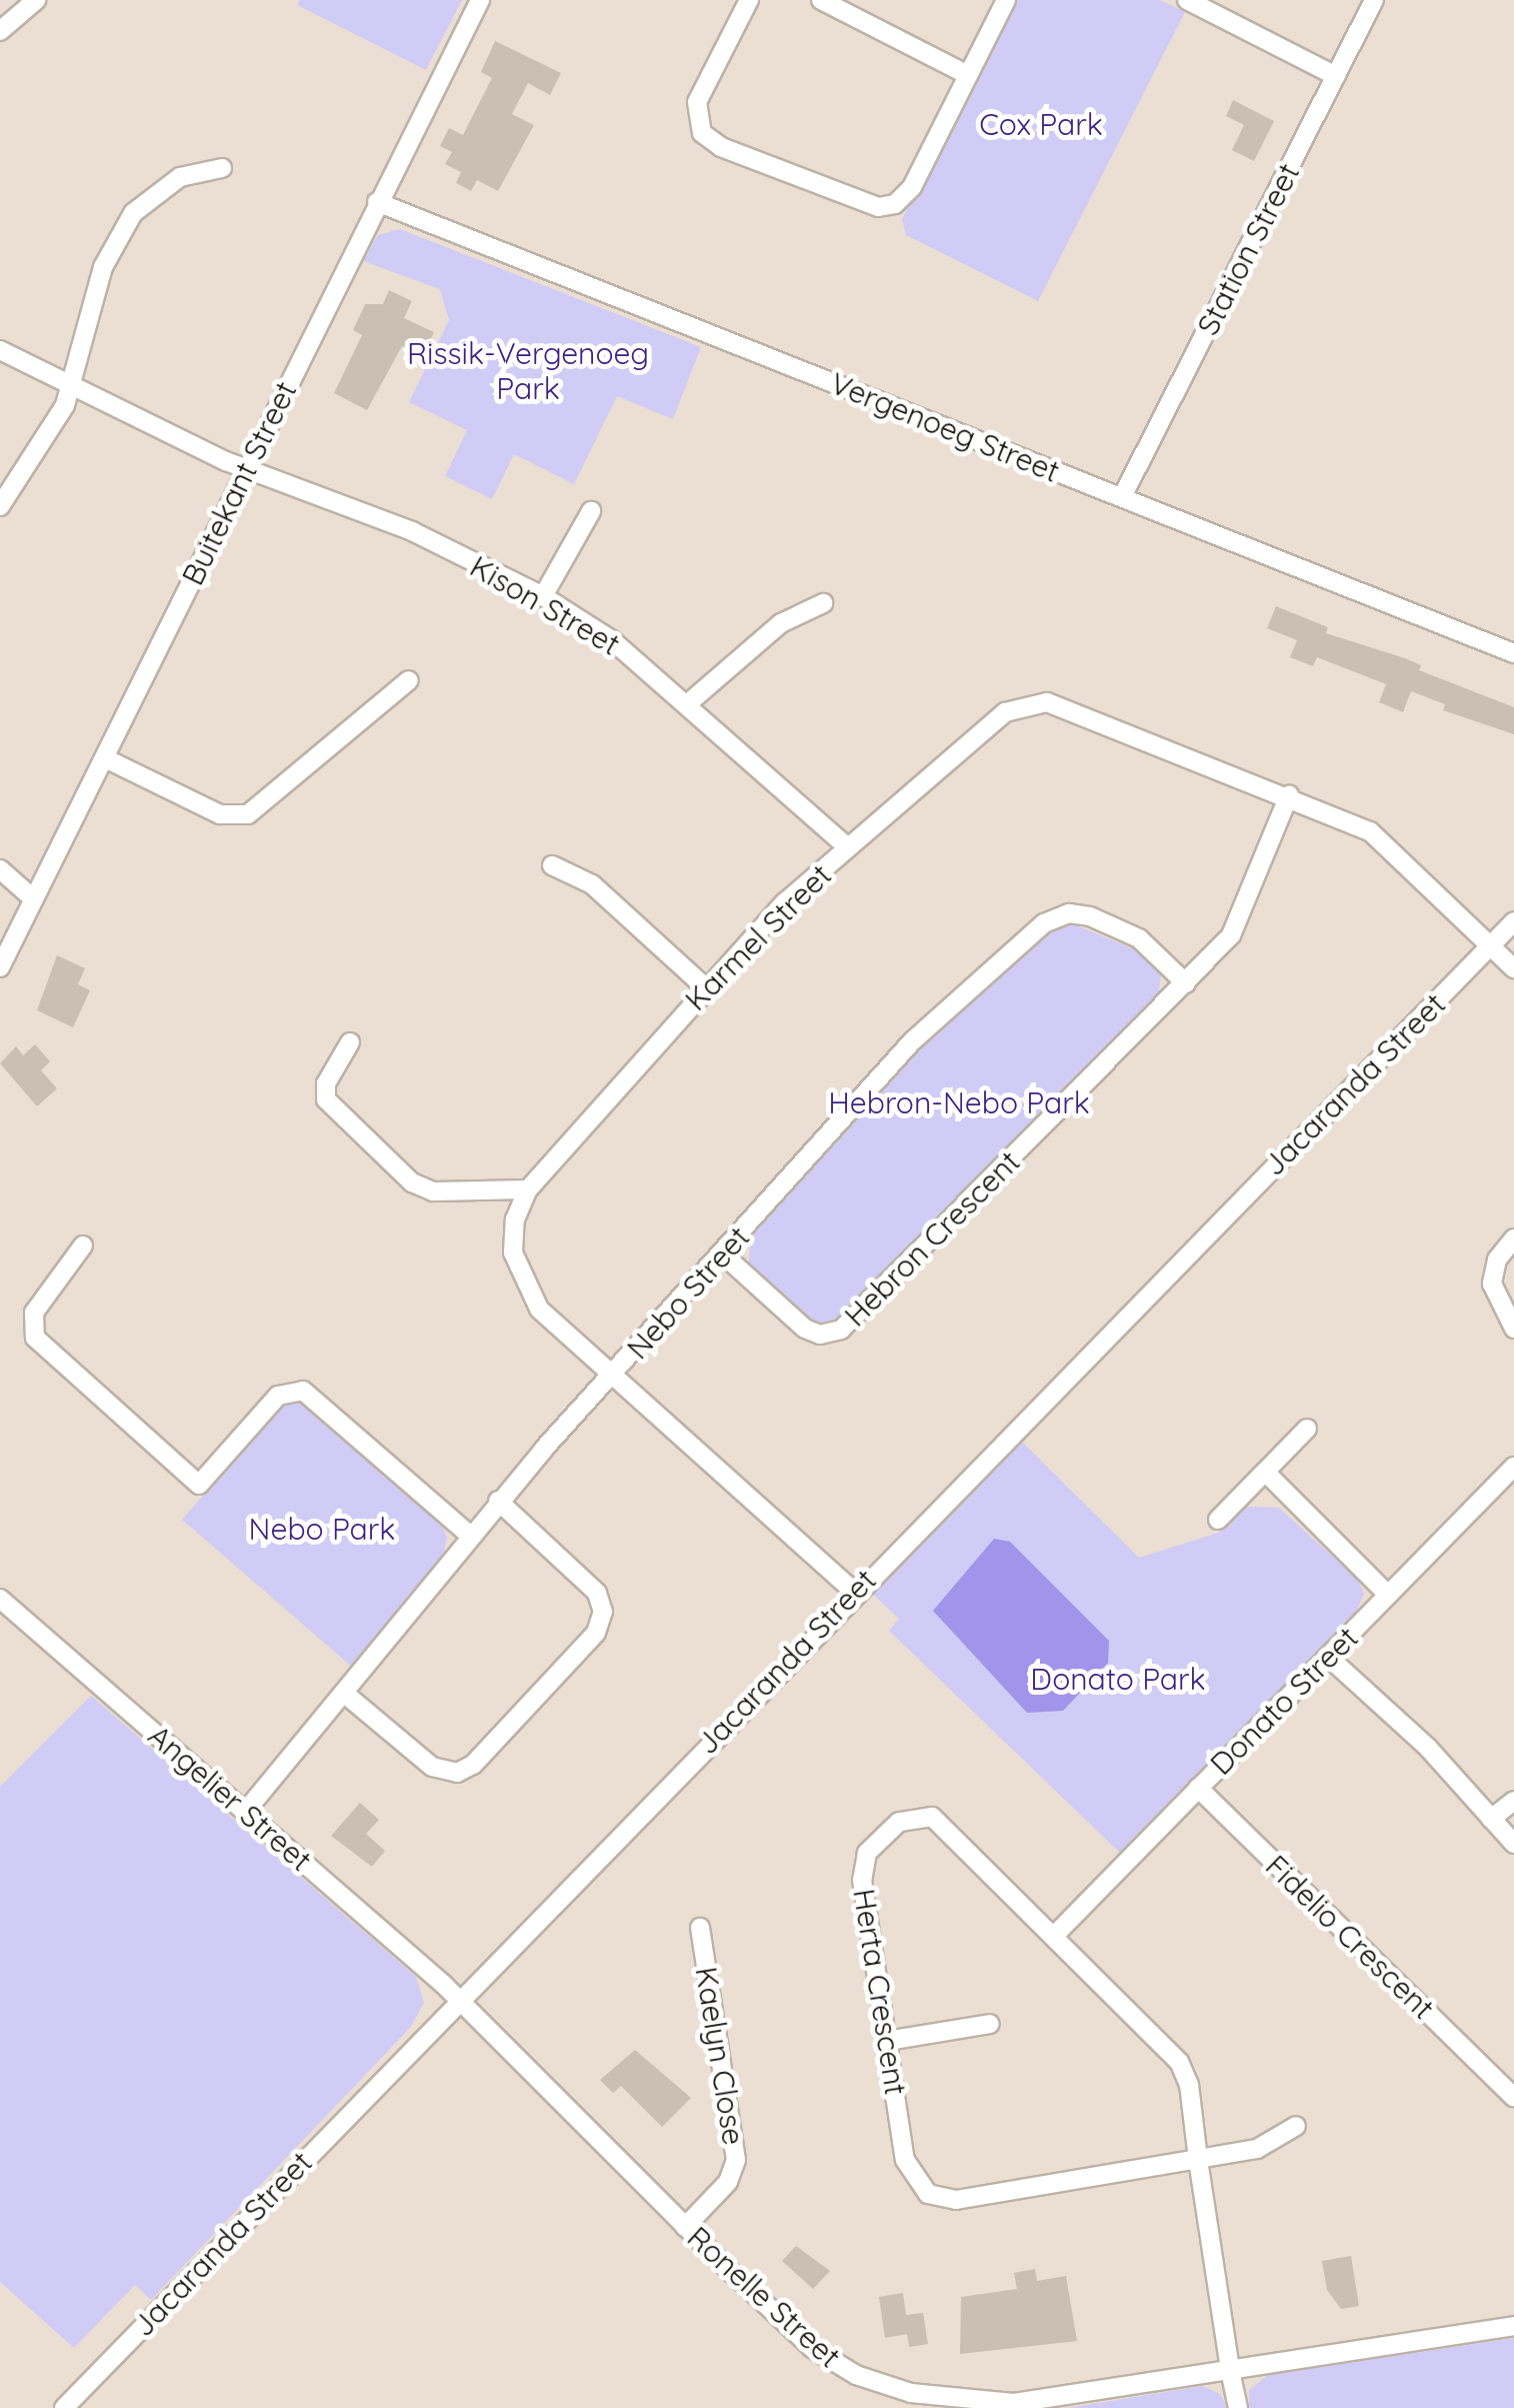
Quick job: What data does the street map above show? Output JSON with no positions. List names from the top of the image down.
{
  "streets": {
    "street": [
      "Station Street",
      "Vergenoeg Street",
      "Buitekant Street",
      "Kison Street",
      "Karmel Street",
      "Jacaranda Street",
      "Hebron Crescent",
      "Nebo Street",
      "Donato Street",
      "Angelier Street",
      "Fidelio Crescent",
      "Herta Crescent",
      "Kaelyn Close",
      "Ronelle Street"
    ]
  },
  "crossings": [
    ["Station Street", "Vergenoeg Street"],
    ["Vergenoeg Street", "Buitekant Street"],
    ["Buitekant Street", "Kison Street"],
    ["Kison Street", "Karmel Street"],
    ["Karmel Street", "Jacaranda Street"],
    ["Karmel Street", "Hebron Crescent"],
    ["Karmel Street", "Nebo Street"],
    ["Jacaranda Street", "Angelier Street"],
    ["Jacaranda Street", "Ronelle Street"],
    ["Hebron Crescent", "Nebo Street"],
    ["Nebo Street", "Angelier Street"],
    ["Donato Street", "Fidelio Crescent"],
    ["Donato Street", "Herta Crescent"],
    ["Angelier Street", "Ronelle Street"],
    ["Herta Crescent", "Ronelle Street"],
    ["Kaelyn Close", "Ronelle Street"]
  ],
  "parks": [
    "Cox Park",
    "Rissik-Vergenoeg Park",
    "Hebron-Nebo Park",
    "Nebo Park",
    "Donato Park"
  ]
}
